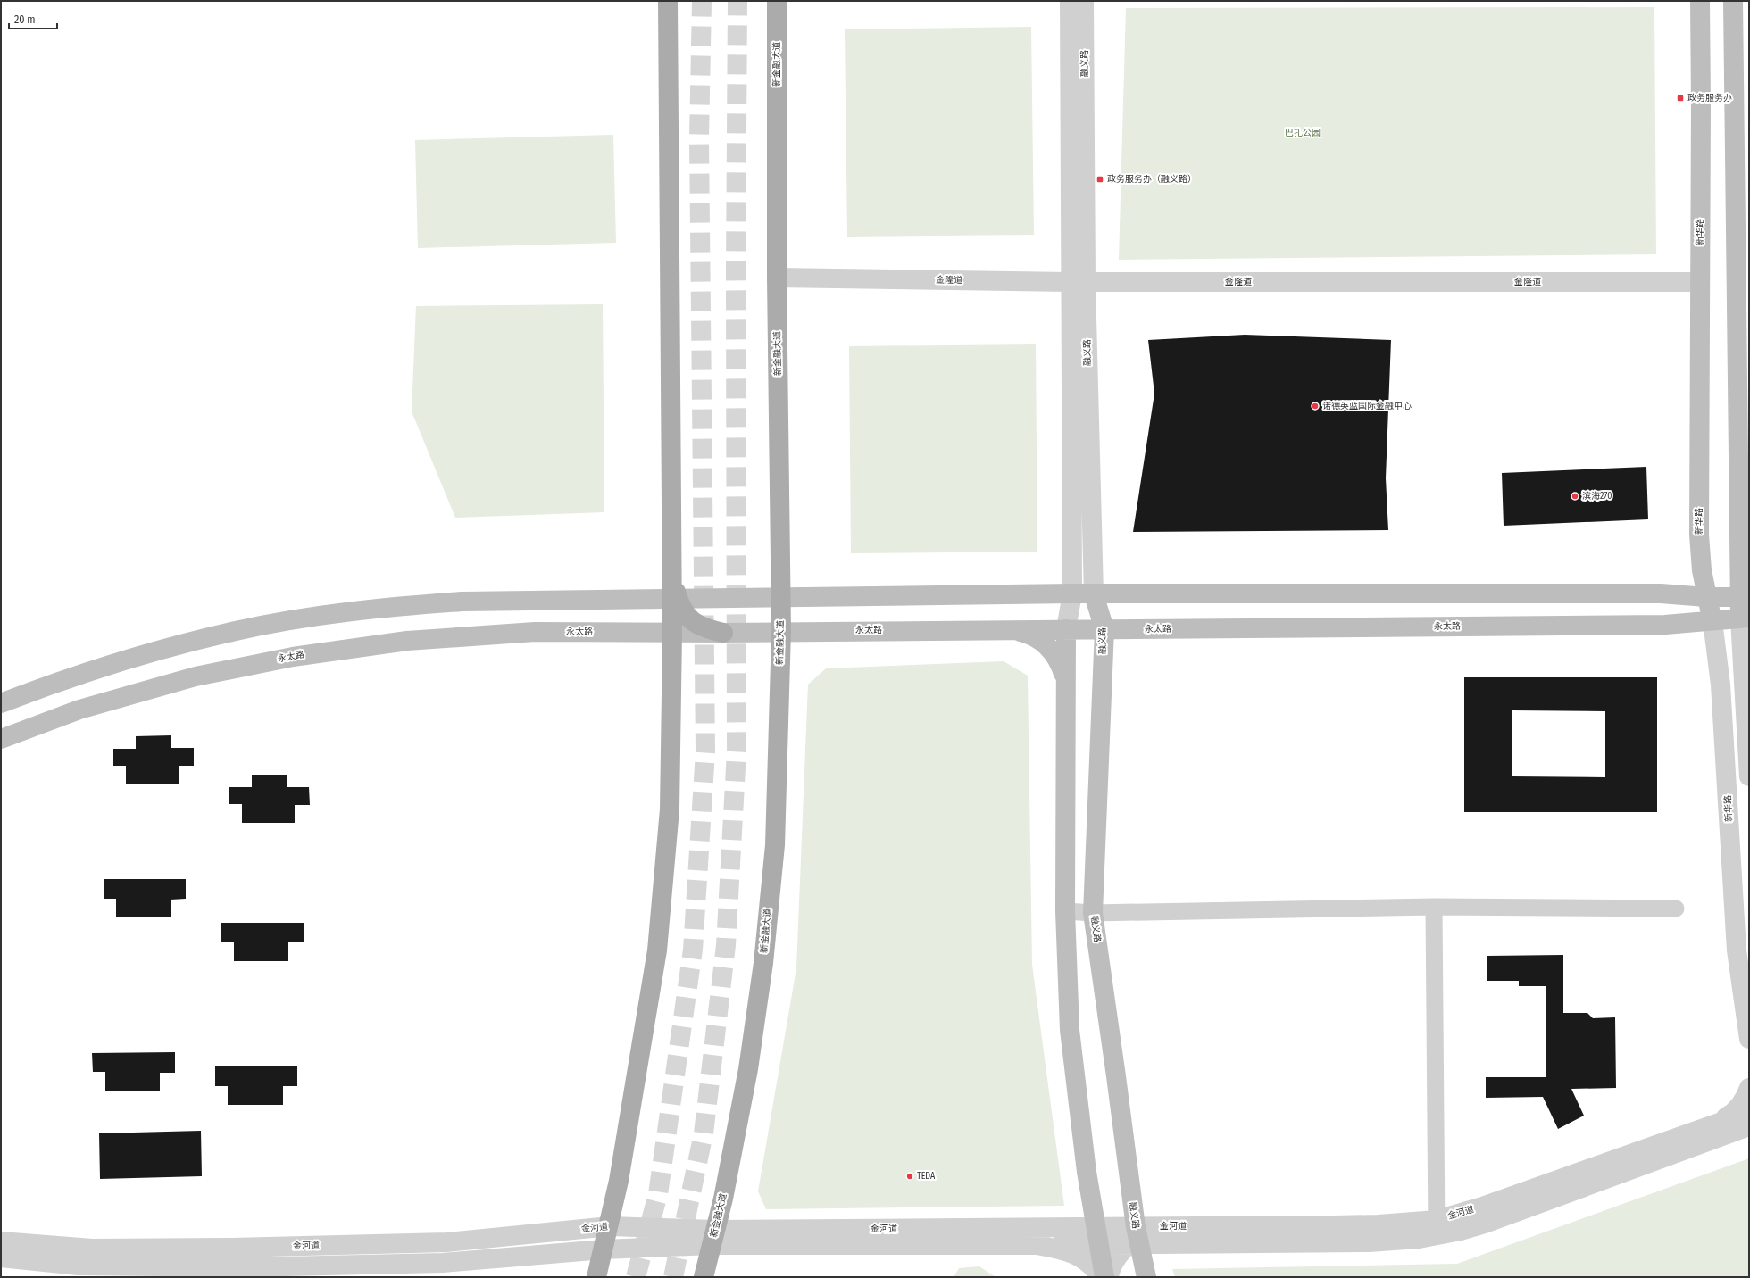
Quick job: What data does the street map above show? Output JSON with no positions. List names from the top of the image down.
{
  "streets": {
    "main road": [
      "融义路",
      "新金融大道",
      "新华路",
      "永太路"
    ],
    "street": ["金隆道", "金河道"]
  },
  "crossings": [
    ["融义路", "金隆道"],
    ["融义路", "永太路"],
    ["融义路", "金河道"],
    ["新金融大道", "金隆道"],
    ["新金融大道", "永太路"],
    ["新金融大道", "金河道"],
    ["新华路", "金隆道"],
    ["新华路", "永太路"]
  ],
  "parks": ["巴扎公园"],
  "places": {
    "transit": ["政务服务办", "政务服务办（融义路）"],
    "other": ["诺德英蓝国际金融中心", "滨海270", "TEDA"]
  },
  "scale_bar": "20 m"
}
